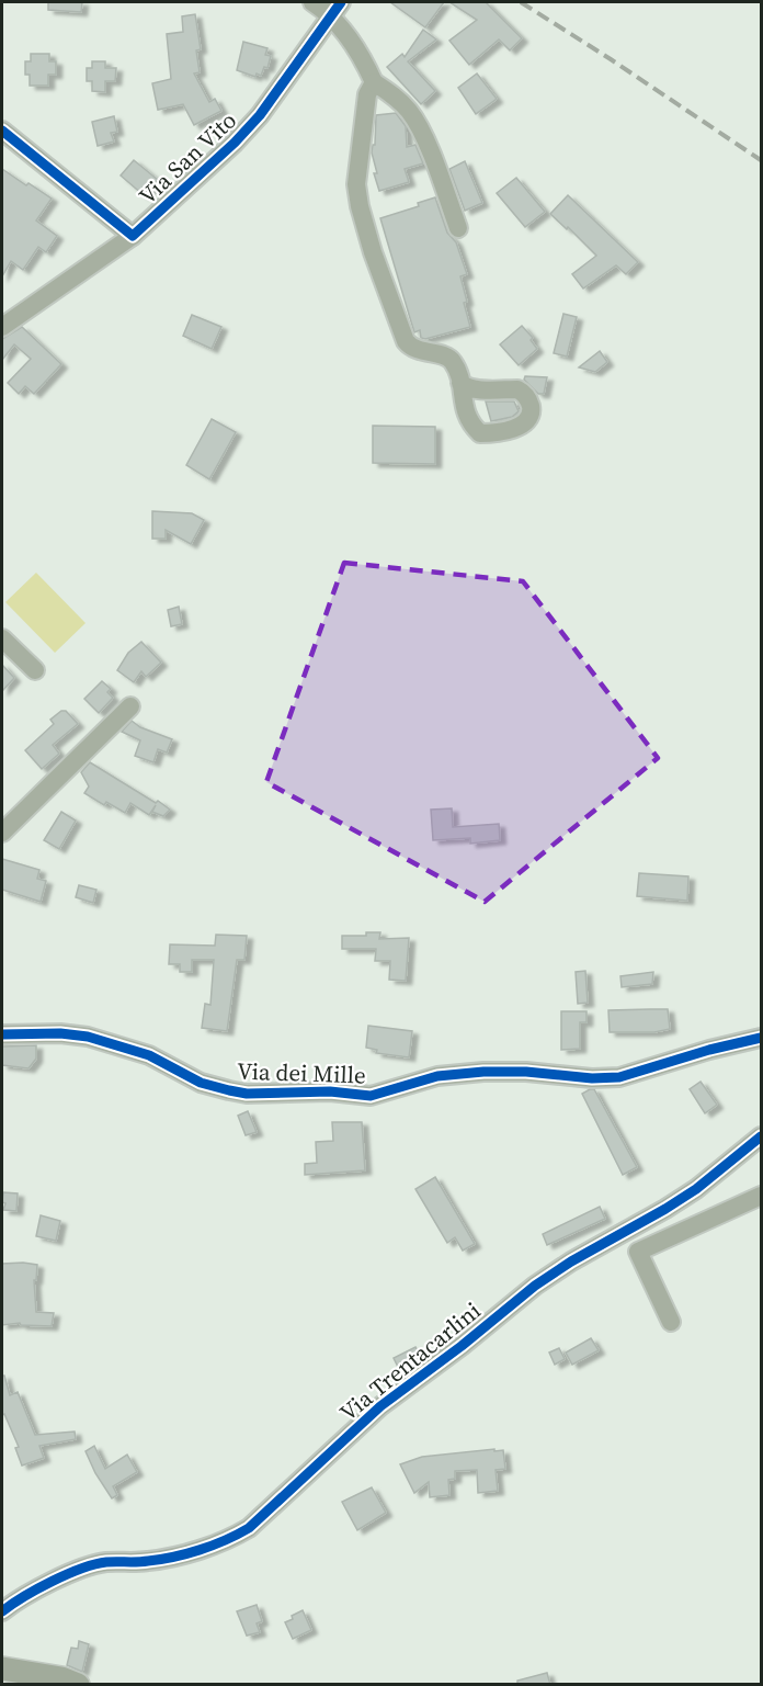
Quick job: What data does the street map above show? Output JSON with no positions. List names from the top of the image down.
{
  "streets": {
    "street": ["Via San Vito", "Via dei Mille", "Via Trentacarlini"]
  }
}
